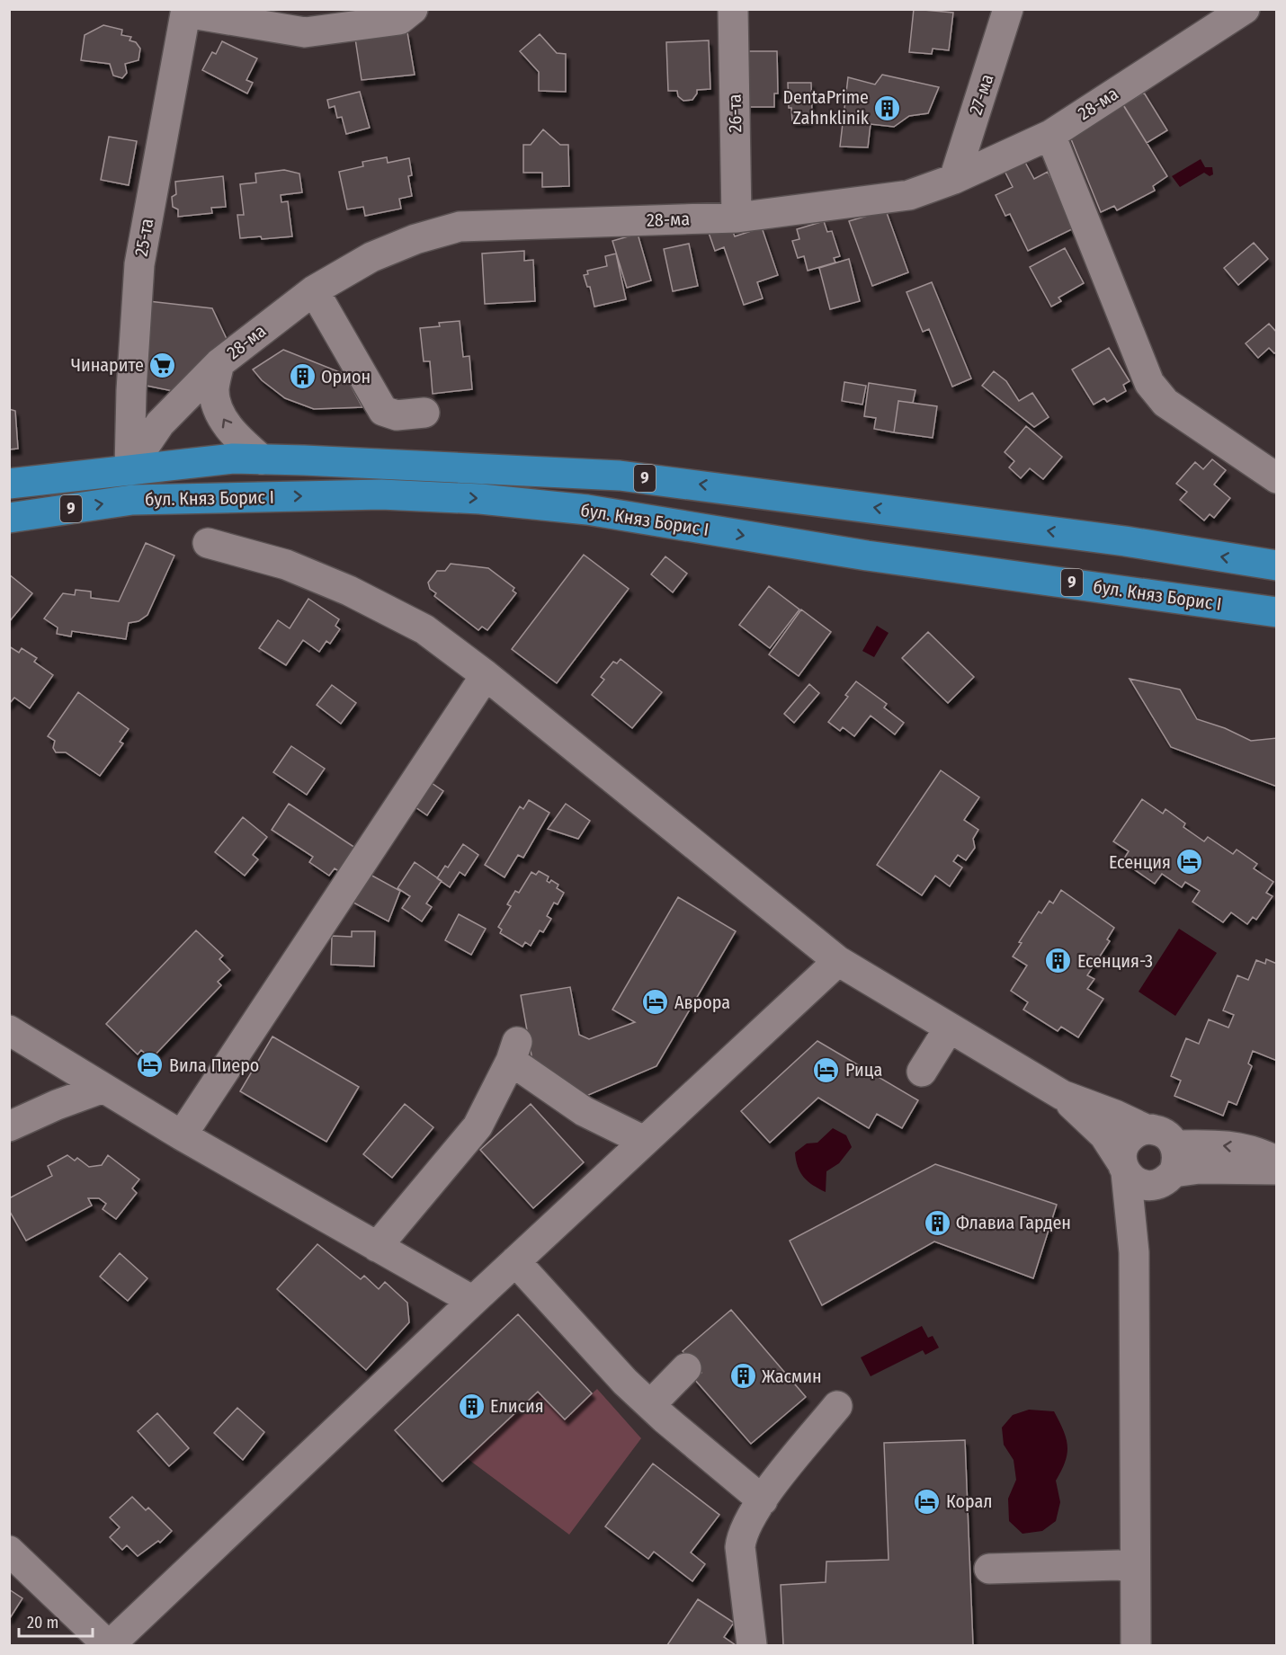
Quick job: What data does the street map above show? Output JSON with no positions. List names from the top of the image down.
{
  "streets": {
    "highway": ["9", "бул. Княз Борис I"],
    "street": [
      "27-ма",
      "28-ма",
      "26-та",
      "25-та"
    ]
  },
  "crossings": [
    ["27-ма", "28-ма"],
    ["28-ма", "26-та"],
    ["28-ма", "25-та"],
    ["28-ма", "бул. Княз Борис I"],
    ["25-та", "бул. Княз Борис I"]
  ],
  "places": {
    "building": [
      "DentaPrime Zahnklinik",
      "Орион",
      "Есенция-3",
      "Флавиа Гарден",
      "Жасмин",
      "Елисия"
    ],
    "supermarket": ["Чинарите"],
    "hotel": [
      "Есенция",
      "Аврора",
      "Вила Пиеро",
      "Рица",
      "Корал"
    ]
  },
  "scale_bar": "20 m"
}
